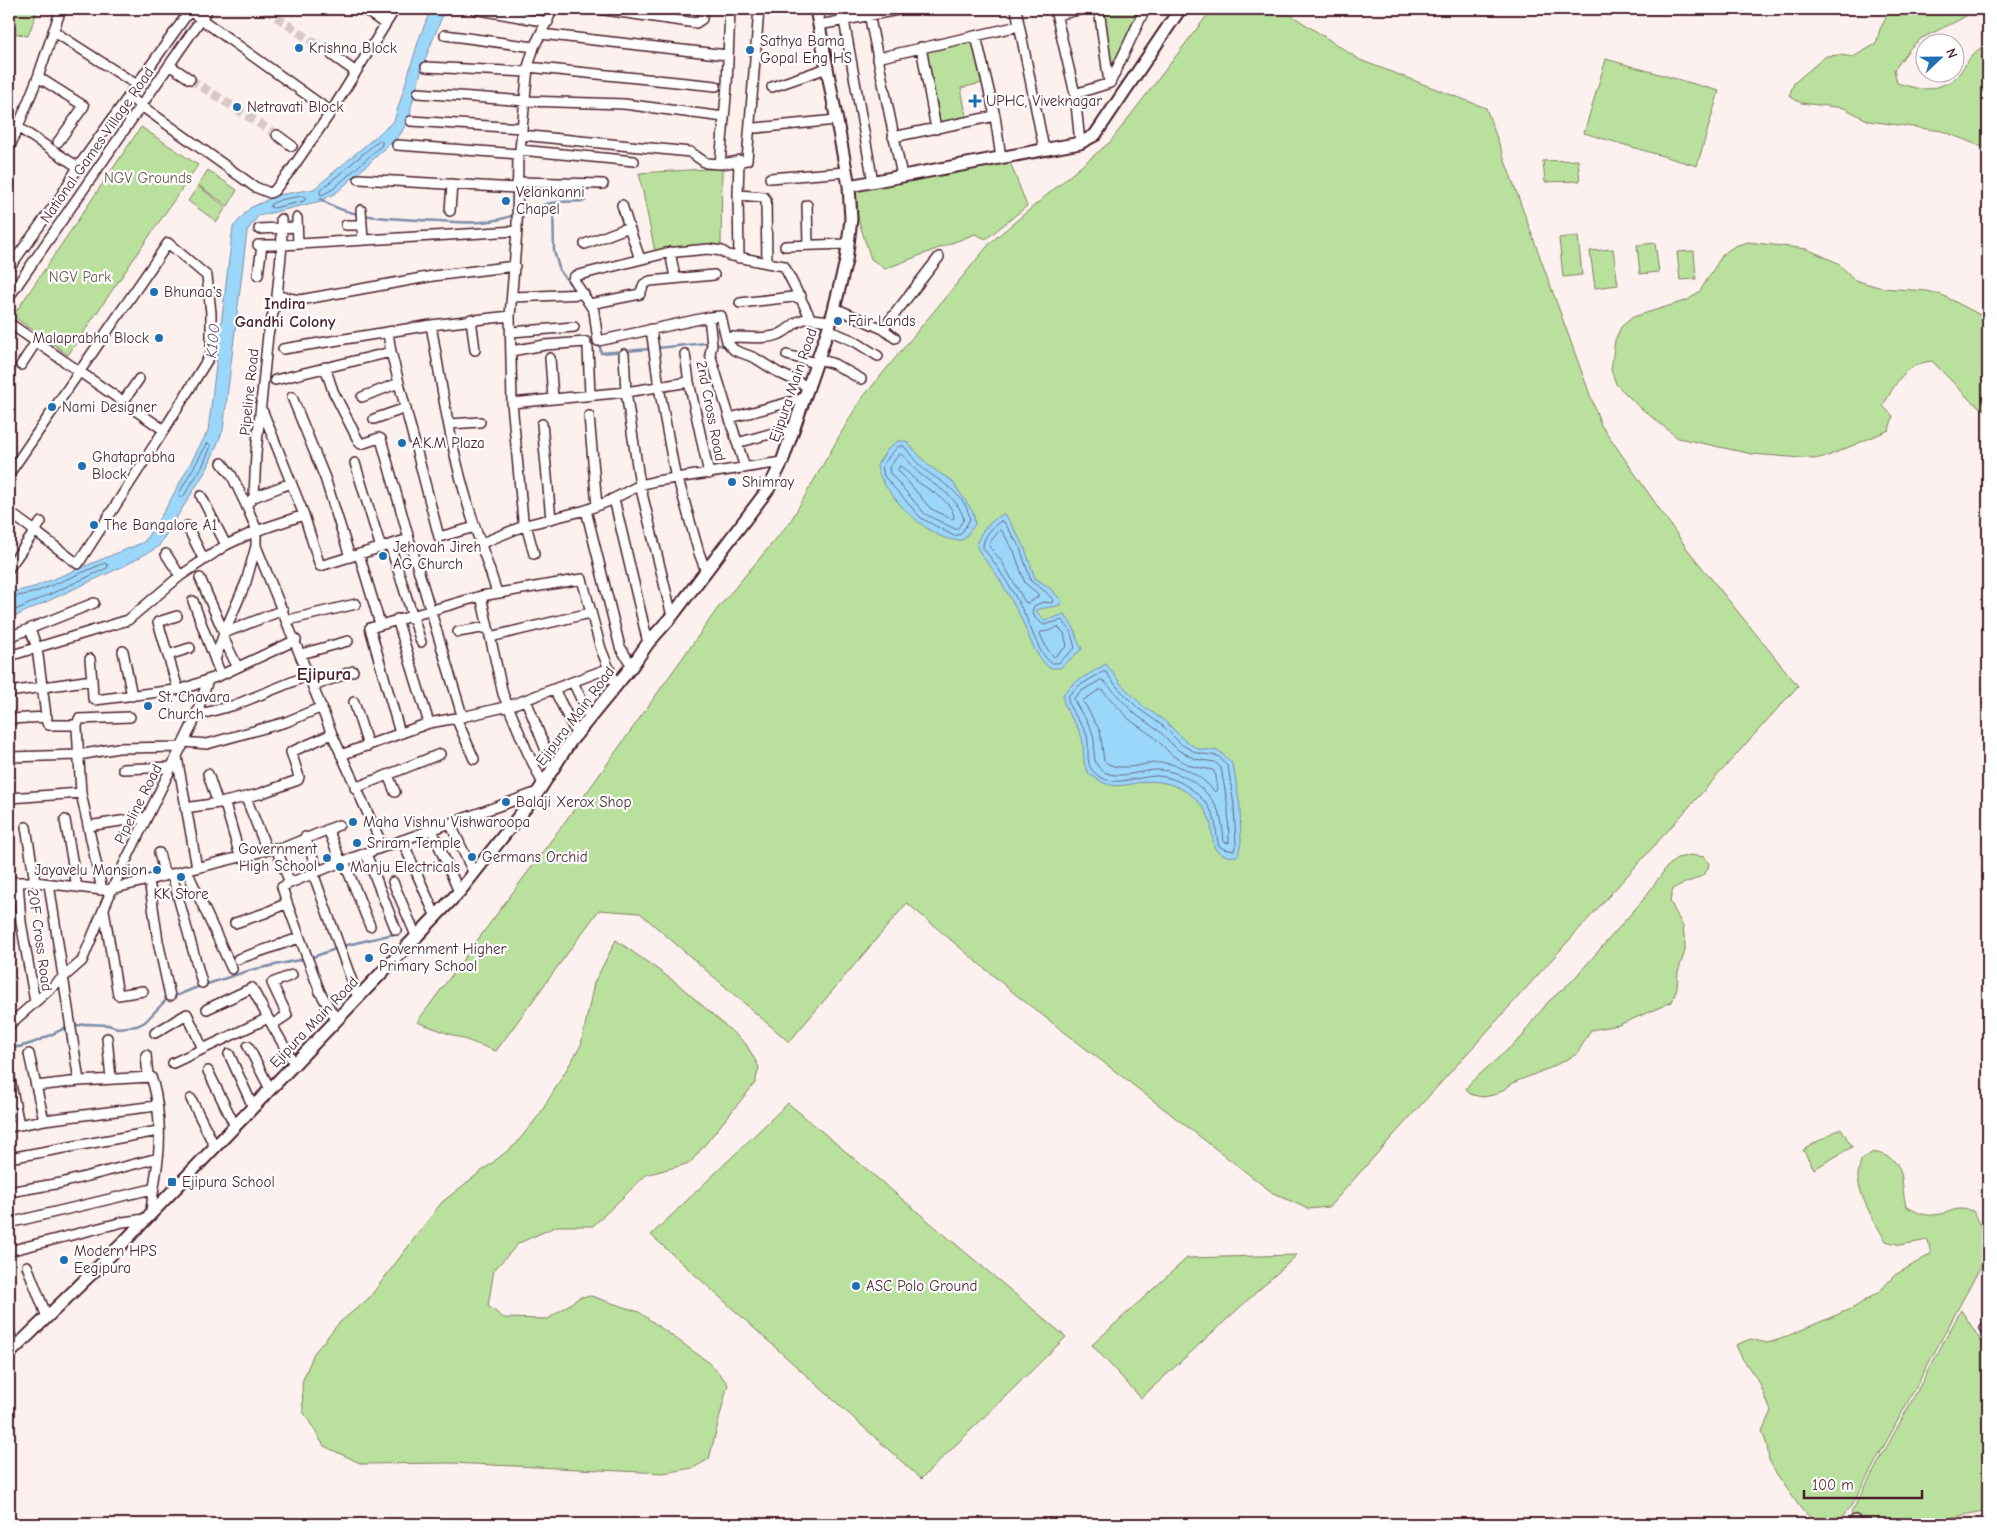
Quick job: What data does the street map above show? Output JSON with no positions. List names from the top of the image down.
{
  "streets": {
    "street": [
      "National Games Village Road",
      "Ejipura Main Road",
      "Pipeline Road",
      "2nd Cross Road",
      "20F Cross Road"
    ]
  },
  "crossings": [
    ["Pipeline Road", "20F Cross Road"]
  ],
  "districts": ["Indira Gandhi Colony", "Ejipura"],
  "water": ["K100"],
  "parks": ["NGV Grounds", "NGV Park"],
  "places": {
    "other": [
      "Krishna Block",
      "Sathya Bama Gopal Eng HS",
      "Netravati Block",
      "Velankanni Chapel",
      "Bhunaa's",
      "Fair Lands",
      "Malaprabha Block",
      "Nami Designer",
      "A.K.M Plaza",
      "Ghataprabha Block",
      "Shimray",
      "The Bangalore A1",
      "Jehovah Jireh AG Church",
      "St. Chavara Church",
      "Balaji Xerox Shop",
      "Maha Vishnu Vishwaroopa",
      "Sriram Temple",
      "Germans Orchid",
      "Government High School",
      "Manju Electricals",
      "Jayavelu Mansion",
      "KK Store",
      "Government Higher Primary School",
      "Modern HPS Eegipura",
      "ASC Polo Ground"
    ],
    "health": ["UPHC, Viveknagar"],
    "transit": ["Ejipura School"]
  },
  "scale_bar": "100 m",
  "north": "right"
}
